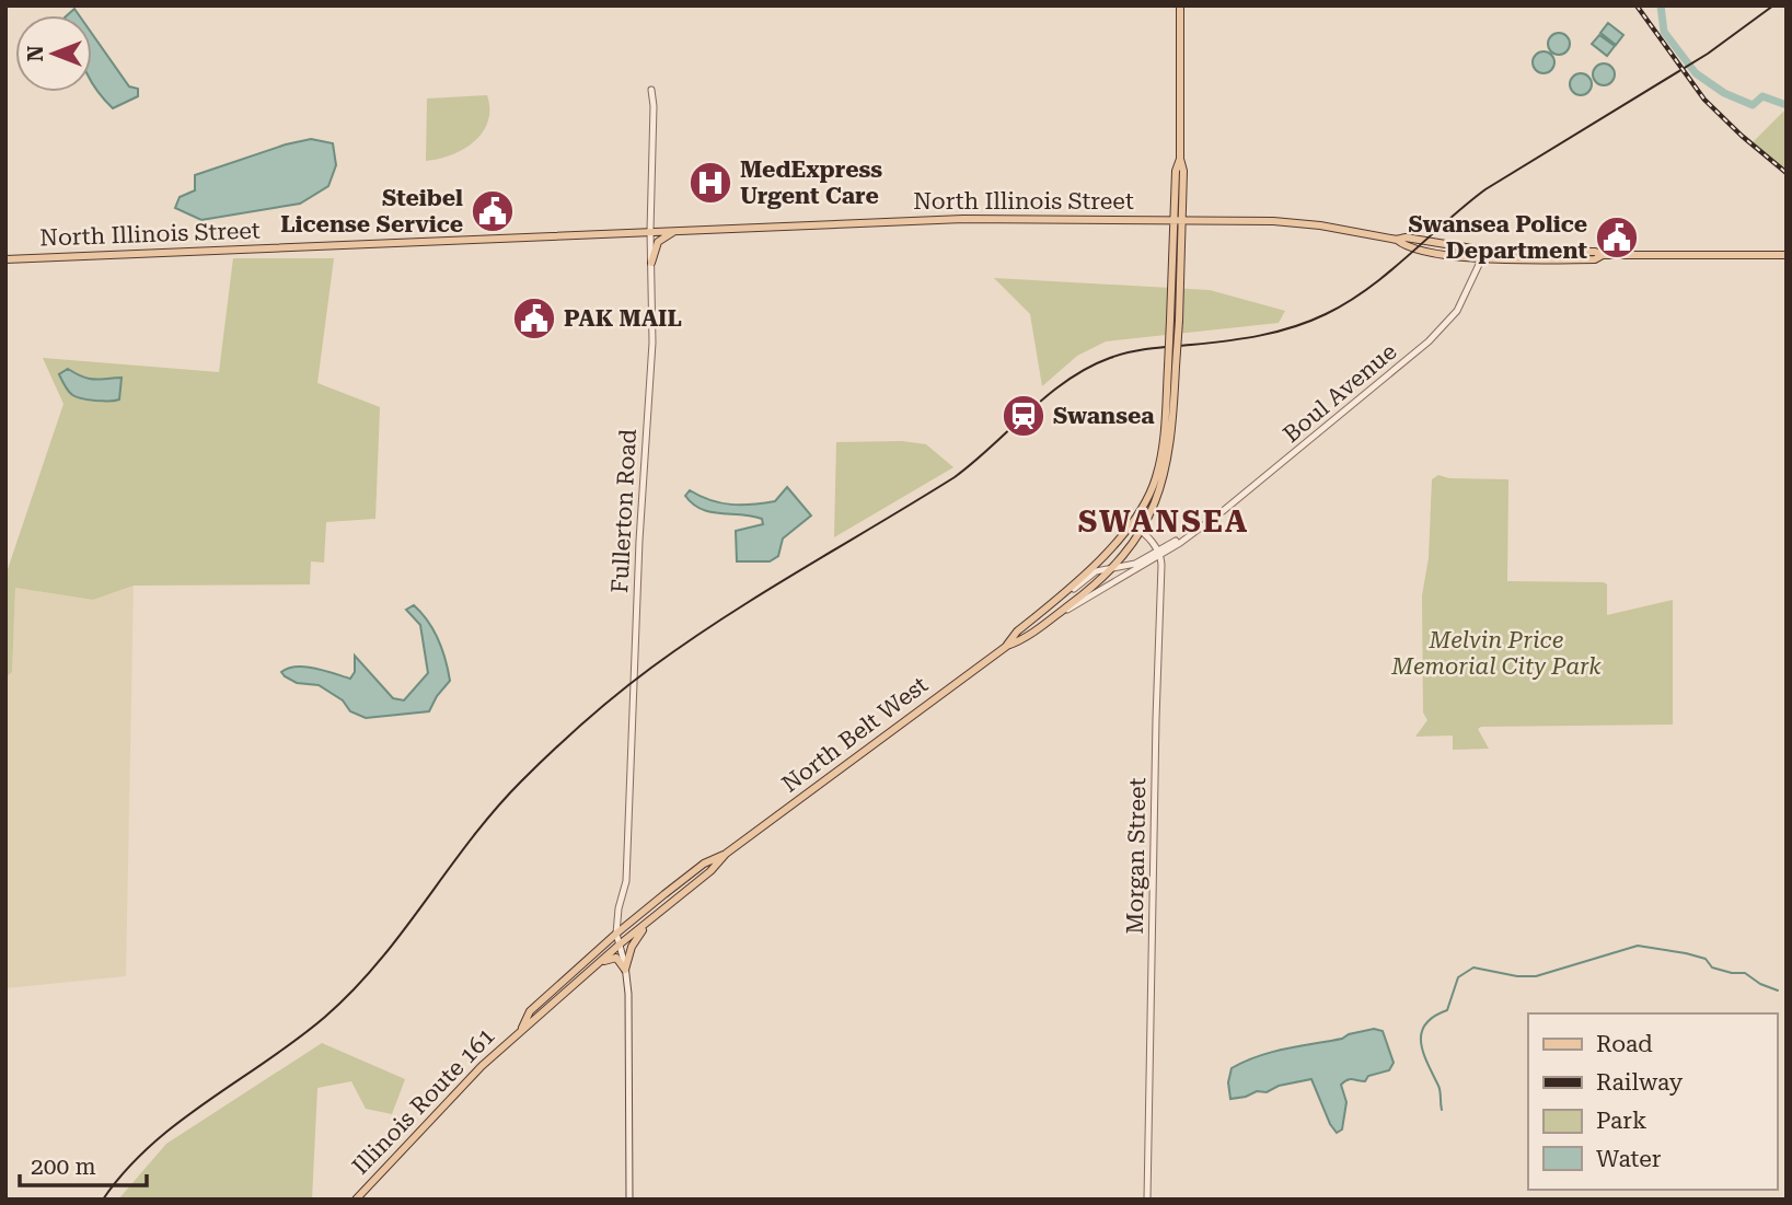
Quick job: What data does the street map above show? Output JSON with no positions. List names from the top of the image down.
{
  "streets": {
    "main road": ["North Illinois Street", "North Belt West", "Illinois Route 161"],
    "street": ["Boul Avenue", "Fullerton Road", "Morgan Street"]
  },
  "crossings": [
    ["North Illinois Street", "Boul Avenue"],
    ["North Illinois Street", "Fullerton Road"],
    ["North Illinois Street", "North Belt West"],
    ["Boul Avenue", "North Belt West"],
    ["Boul Avenue", "Morgan Street"],
    ["Fullerton Road", "North Belt West"],
    ["Fullerton Road", "Illinois Route 161"],
    ["North Belt West", "Illinois Route 161"]
  ],
  "districts": ["SWANSEA"],
  "parks": ["Melvin Price Memorial City Park"],
  "places": {
    "hospital": ["MedExpress Urgent Care"],
    "public building": ["Steibel License Service", "Swansea Police Department", "PAK MAIL"],
    "station": ["Swansea"]
  },
  "legend": [
    "Road",
    "Railway",
    "Park",
    "Water"
  ],
  "scale_bar": "200 m",
  "north": "left"
}
